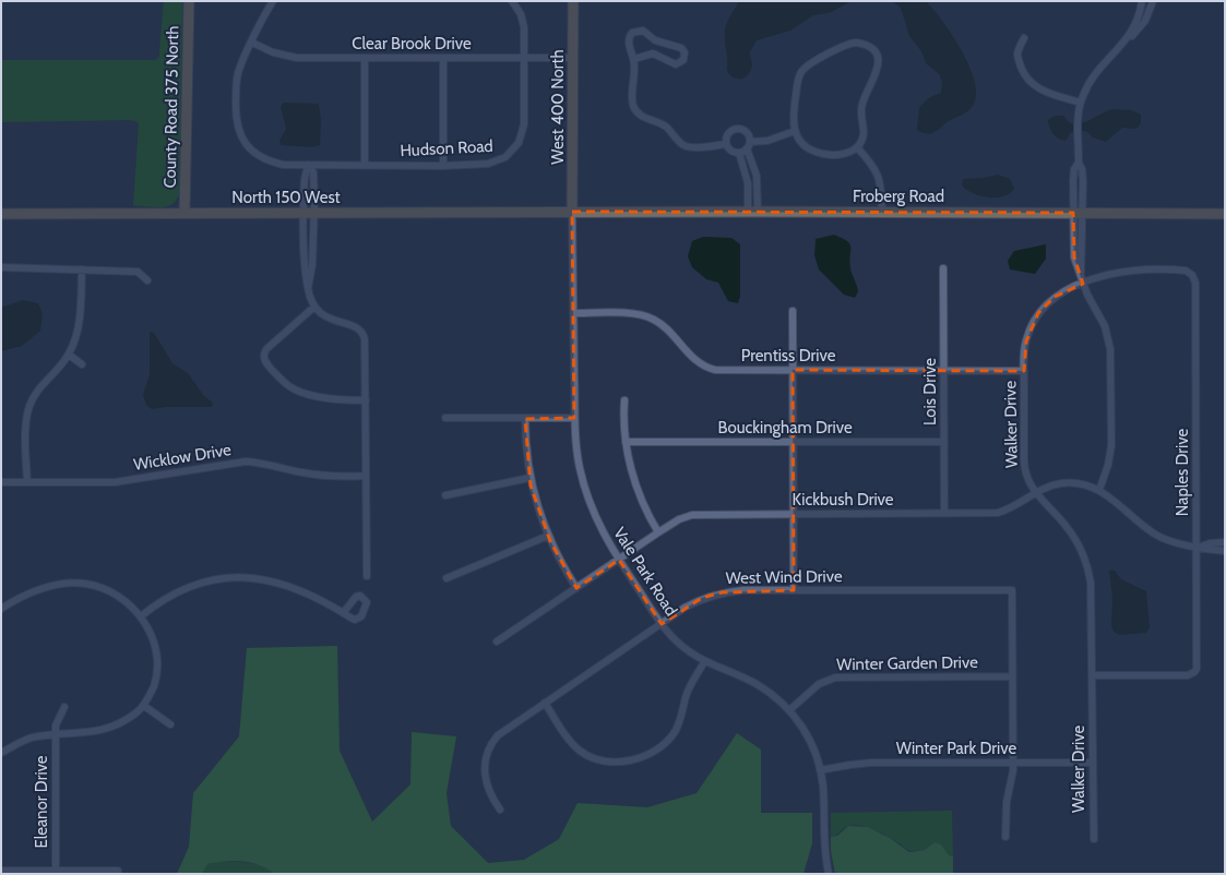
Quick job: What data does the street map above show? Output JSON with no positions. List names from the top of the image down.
{
  "streets": {
    "main road": [
      "County Road 375 North",
      "West 400 North",
      "Froberg Road",
      "North 150 West"
    ],
    "street": [
      "Clear Brook Drive",
      "Hudson Road",
      "Prentiss Drive",
      "Lois Drive",
      "Walker Drive",
      "Bouckingham Drive",
      "Wicklow Drive",
      "Naples Drive",
      "Kickbush Drive",
      "Vale Park Road",
      "West Wind Drive",
      "Winter Garden Drive",
      "Winter Park Drive",
      "Eleanor Drive"
    ]
  },
  "crossings": [
    ["Clear Brook Drive", "West 400 North"],
    ["Clear Brook Drive", "Hudson Road"],
    ["County Road 375 North", "North 150 West"],
    ["West 400 North", "Froberg Road"],
    ["West 400 North", "North 150 West"],
    ["West 400 North", "Vale Park Road"],
    ["Froberg Road", "North 150 West"],
    ["Froberg Road", "Vale Park Road"],
    ["North 150 West", "Vale Park Road"],
    ["Prentiss Drive", "Lois Drive"],
    ["Prentiss Drive", "Walker Drive"],
    ["Prentiss Drive", "Vale Park Road"],
    ["Lois Drive", "Bouckingham Drive"],
    ["Lois Drive", "Kickbush Drive"],
    ["Walker Drive", "Naples Drive"],
    ["Walker Drive", "Kickbush Drive"],
    ["Walker Drive", "Winter Park Drive"],
    ["Naples Drive", "Kickbush Drive"],
    ["Kickbush Drive", "Vale Park Road"],
    ["Vale Park Road", "West Wind Drive"],
    ["Vale Park Road", "Winter Garden Drive"],
    ["Vale Park Road", "Winter Park Drive"],
    ["West Wind Drive", "Winter Garden Drive"]
  ]
}
